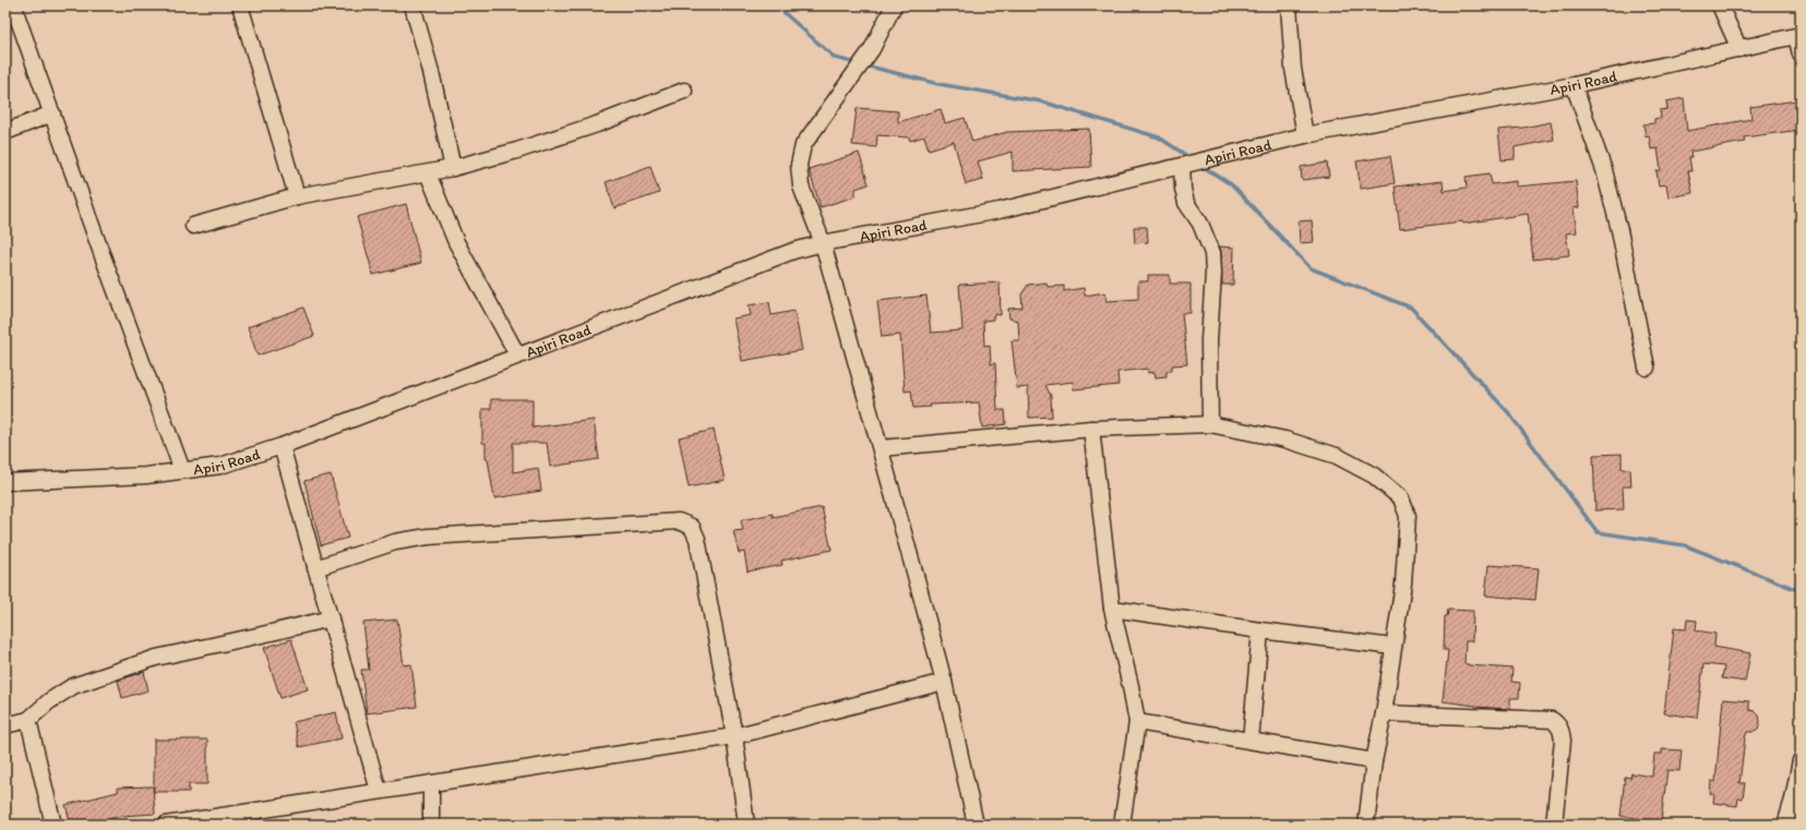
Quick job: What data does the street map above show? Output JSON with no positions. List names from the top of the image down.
{
  "streets": {
    "street": ["Apiri Road"]
  }
}
